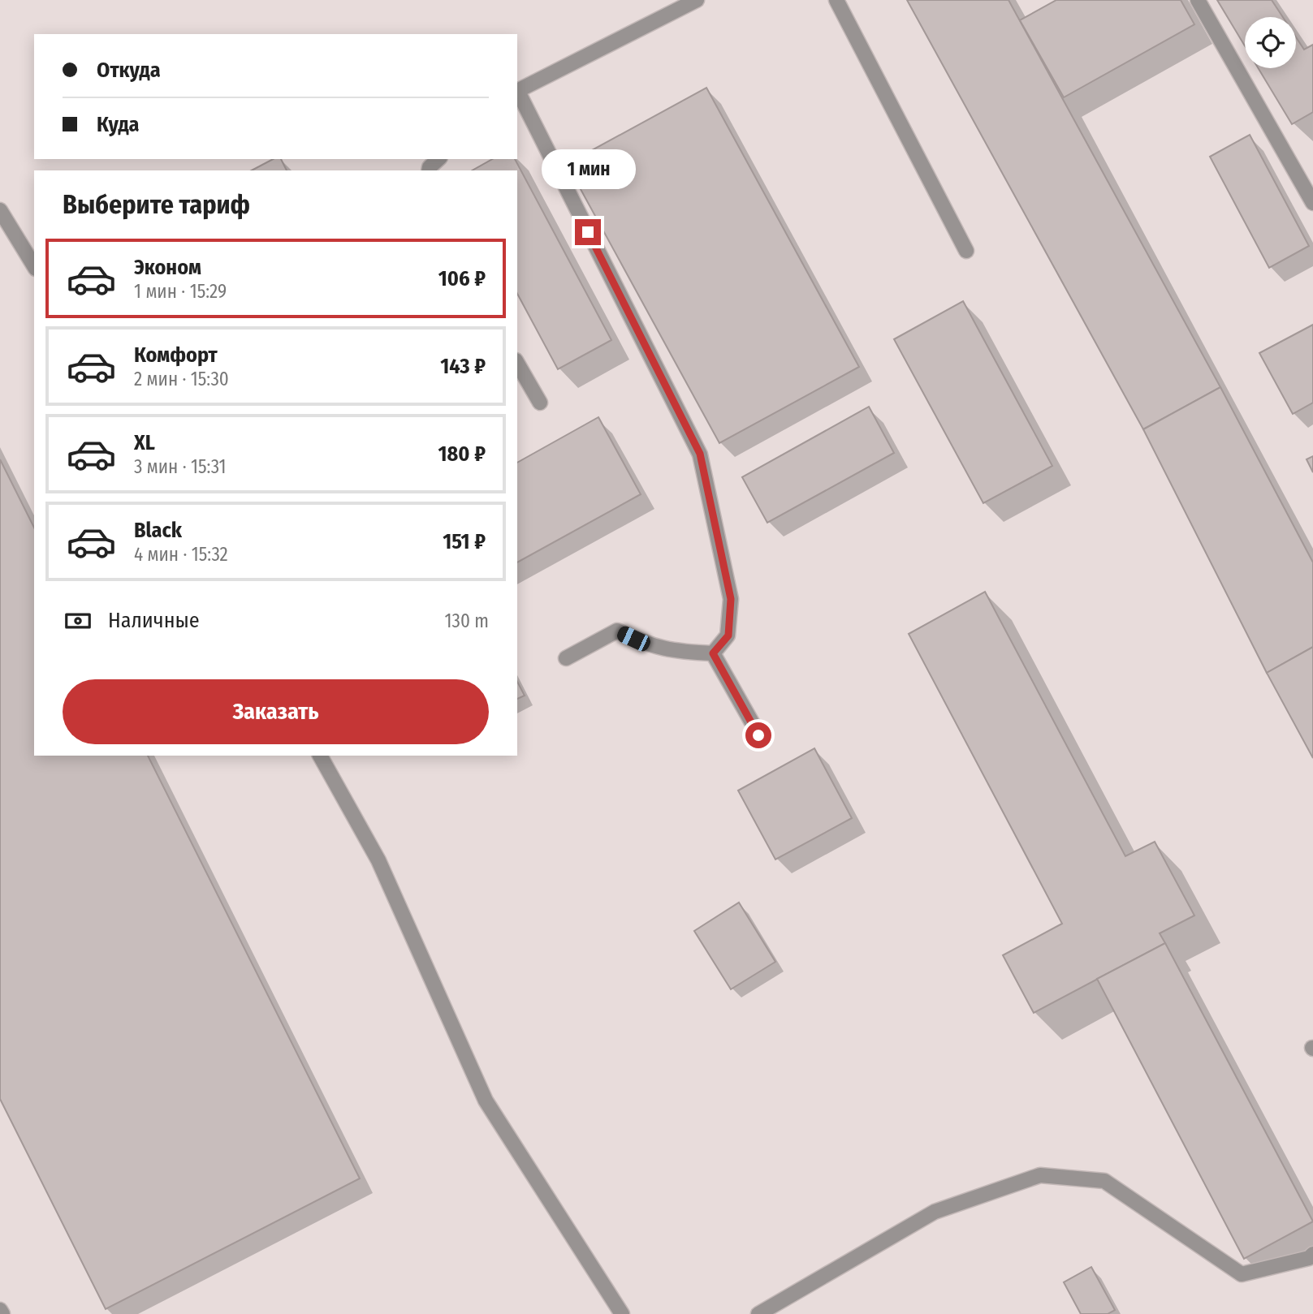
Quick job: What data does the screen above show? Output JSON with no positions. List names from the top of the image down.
{
  "page": {
    "banner": ["Откуда", "Куда"],
    "bubble": "1 мин",
    "heading": "Выберите тариф",
    "list": [
      {
        "name": "Эконом",
        "note": "1 мин · 15:29",
        "value": "106 ₽"
      },
      {
        "name": "Комфорт",
        "note": "2 мин · 15:30",
        "value": "143 ₽"
      },
      {
        "name": "XL",
        "note": "3 мин · 15:31",
        "value": "180 ₽"
      },
      {
        "name": "Black",
        "note": "4 мин · 15:32",
        "value": "151 ₽"
      }
    ],
    "pay": ["Наличные", "130 m"],
    "buttons": "Заказать"
  }
}
